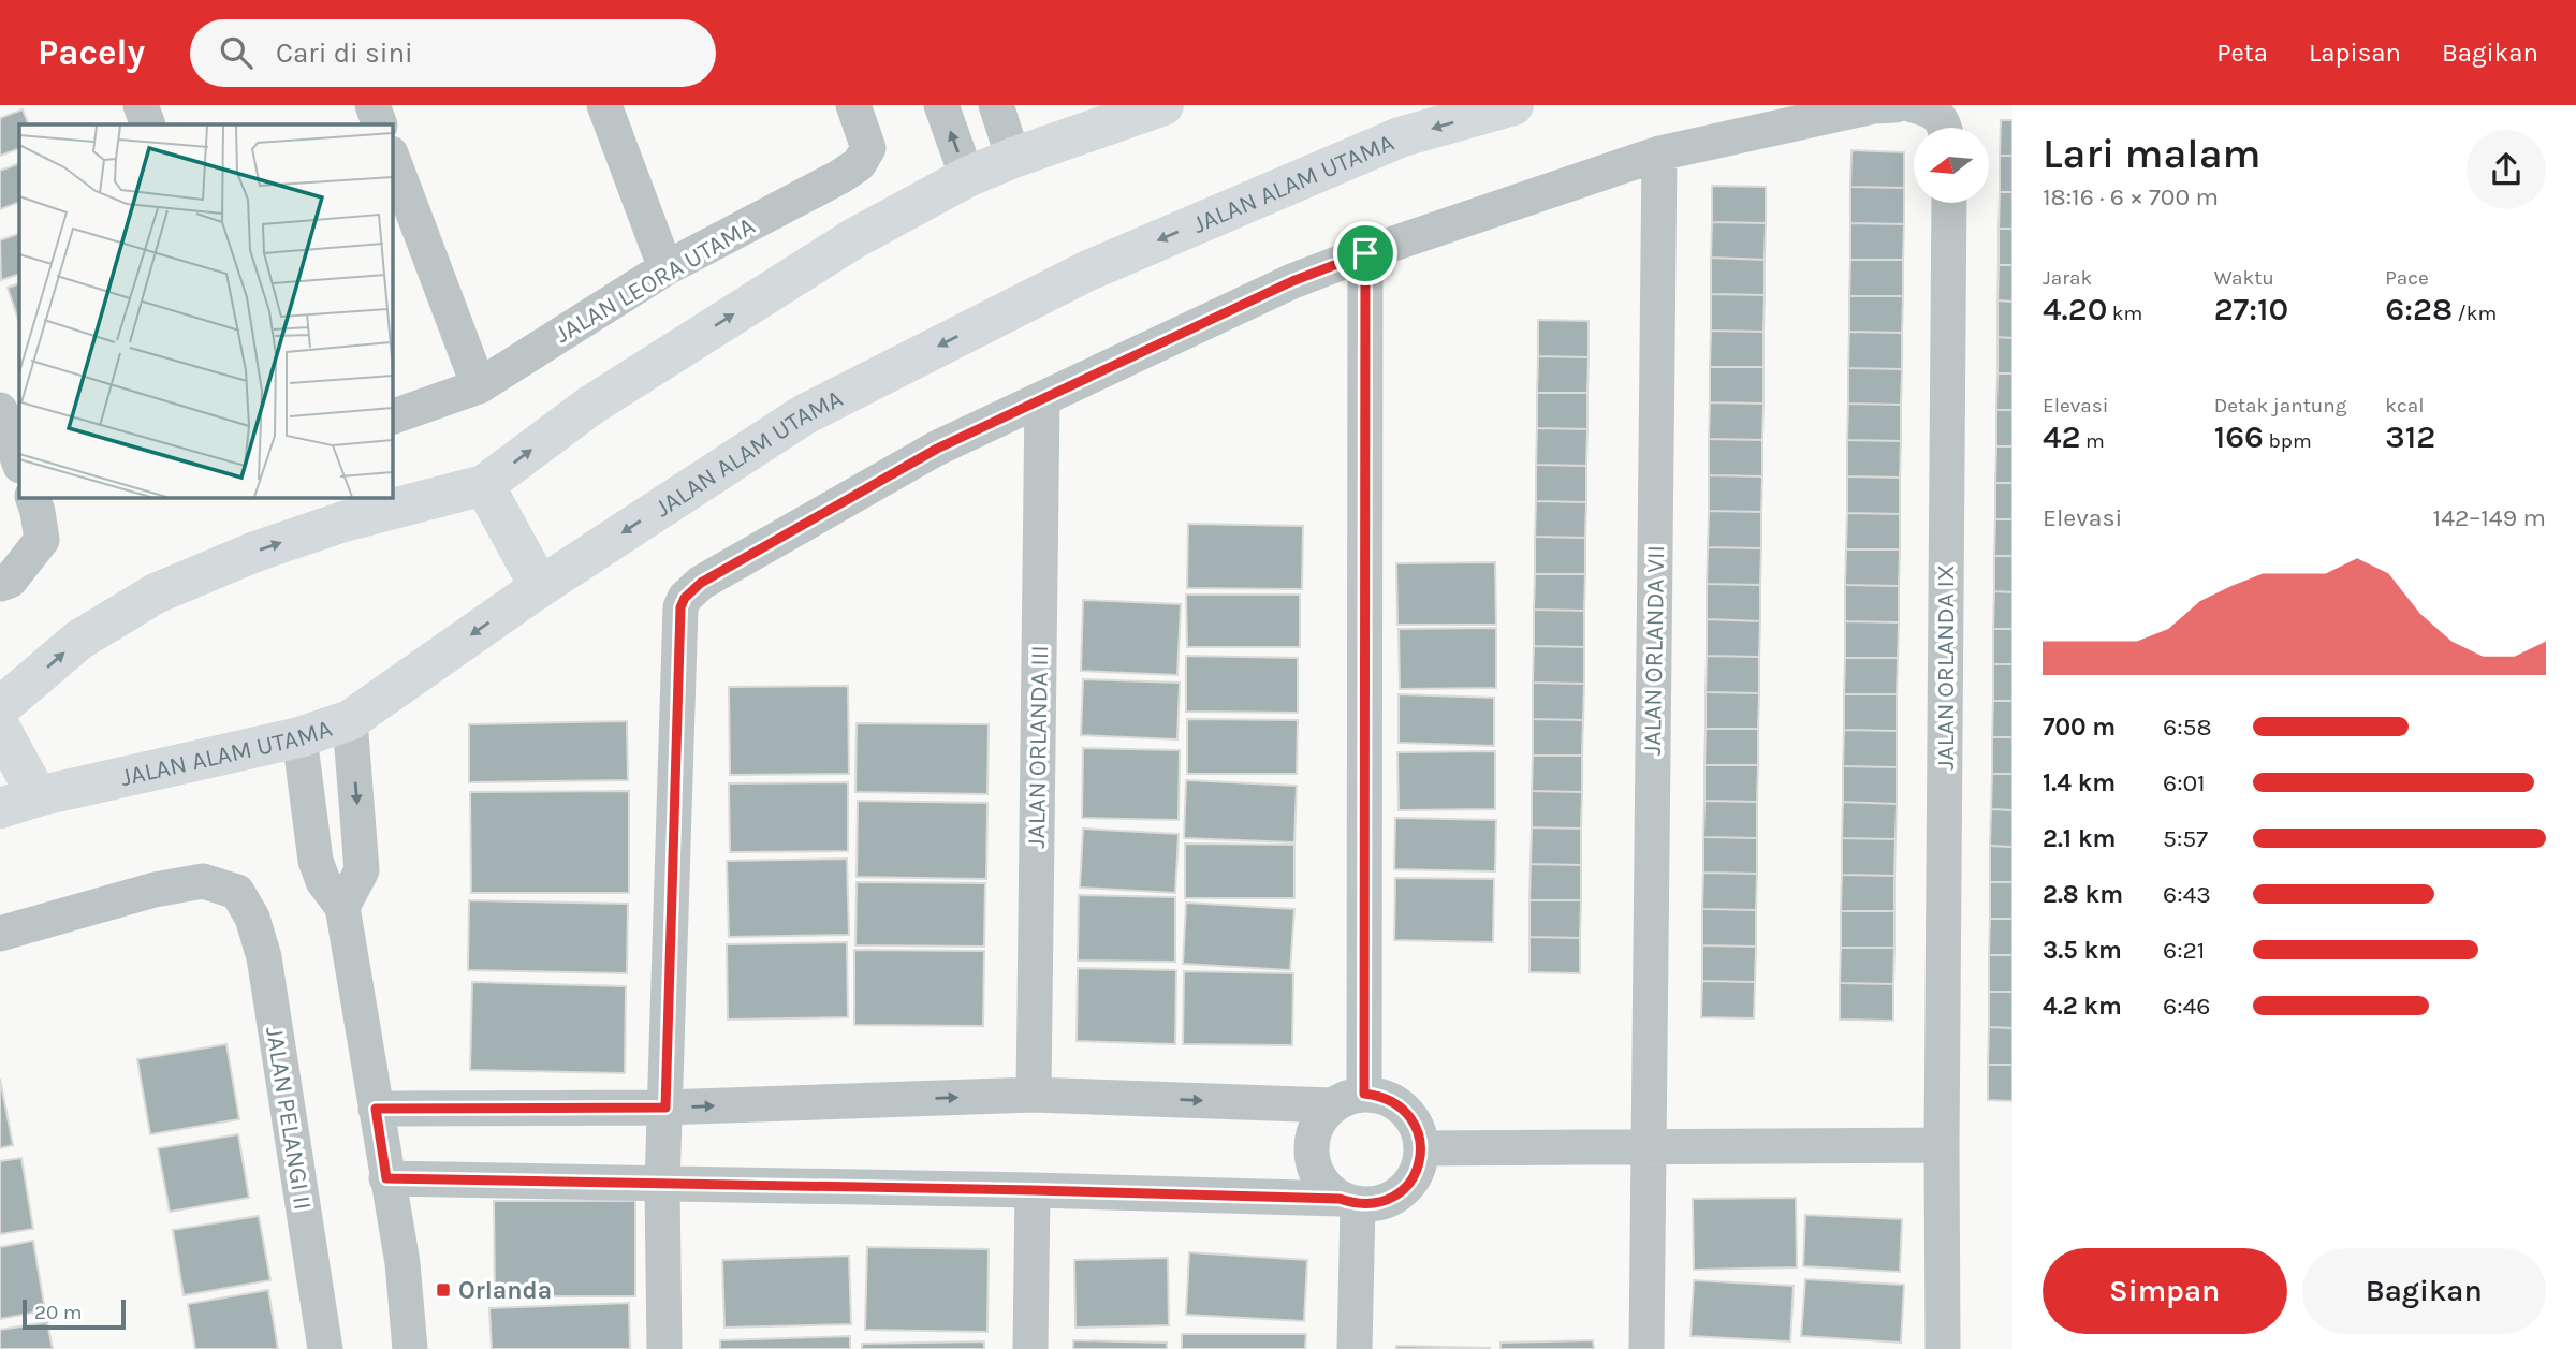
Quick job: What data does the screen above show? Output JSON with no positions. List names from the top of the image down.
{
  "streets": {
    "main road": ["JALAN ALAM UTAMA"],
    "street": [
      "JALAN LEORA UTAMA",
      "JALAN ORLANDA VII",
      "JALAN ORLANDA IX",
      "JALAN ORLANDA III",
      "JALAN PELANGI II"
    ]
  },
  "places": {
    "transit": ["Orlanda"]
  },
  "scale_bar": "20 m",
  "north": "left",
  "page": {
    "header": "Pacely",
    "search": "Cari di sini",
    "nav": ["Peta", "Lapisan", "Bagikan"],
    "heading": ["Lari malam", "18:16 · 6 × 700 m"],
    "stats": [
      ["Jarak", "4.20 km"],
      ["Waktu", "27:10"],
      ["Pace", "6:28 /km"],
      ["Elevasi", "42 m"],
      ["Detak jantung", "166 bpm"],
      ["kcal", "312"]
    ],
    "chart": ["Elevasi", "142–149 m"],
    "list": [
      {
        "name": "700 m",
        "note": "6:58"
      },
      {
        "name": "1.4 km",
        "note": "6:01"
      },
      {
        "name": "2.1 km",
        "note": "5:57"
      },
      {
        "name": "2.8 km",
        "note": "6:43"
      },
      {
        "name": "3.5 km",
        "note": "6:21"
      },
      {
        "name": "4.2 km",
        "note": "6:46"
      }
    ],
    "buttons": ["Simpan", "Bagikan"],
    "scale": "20 m"
  }
}
